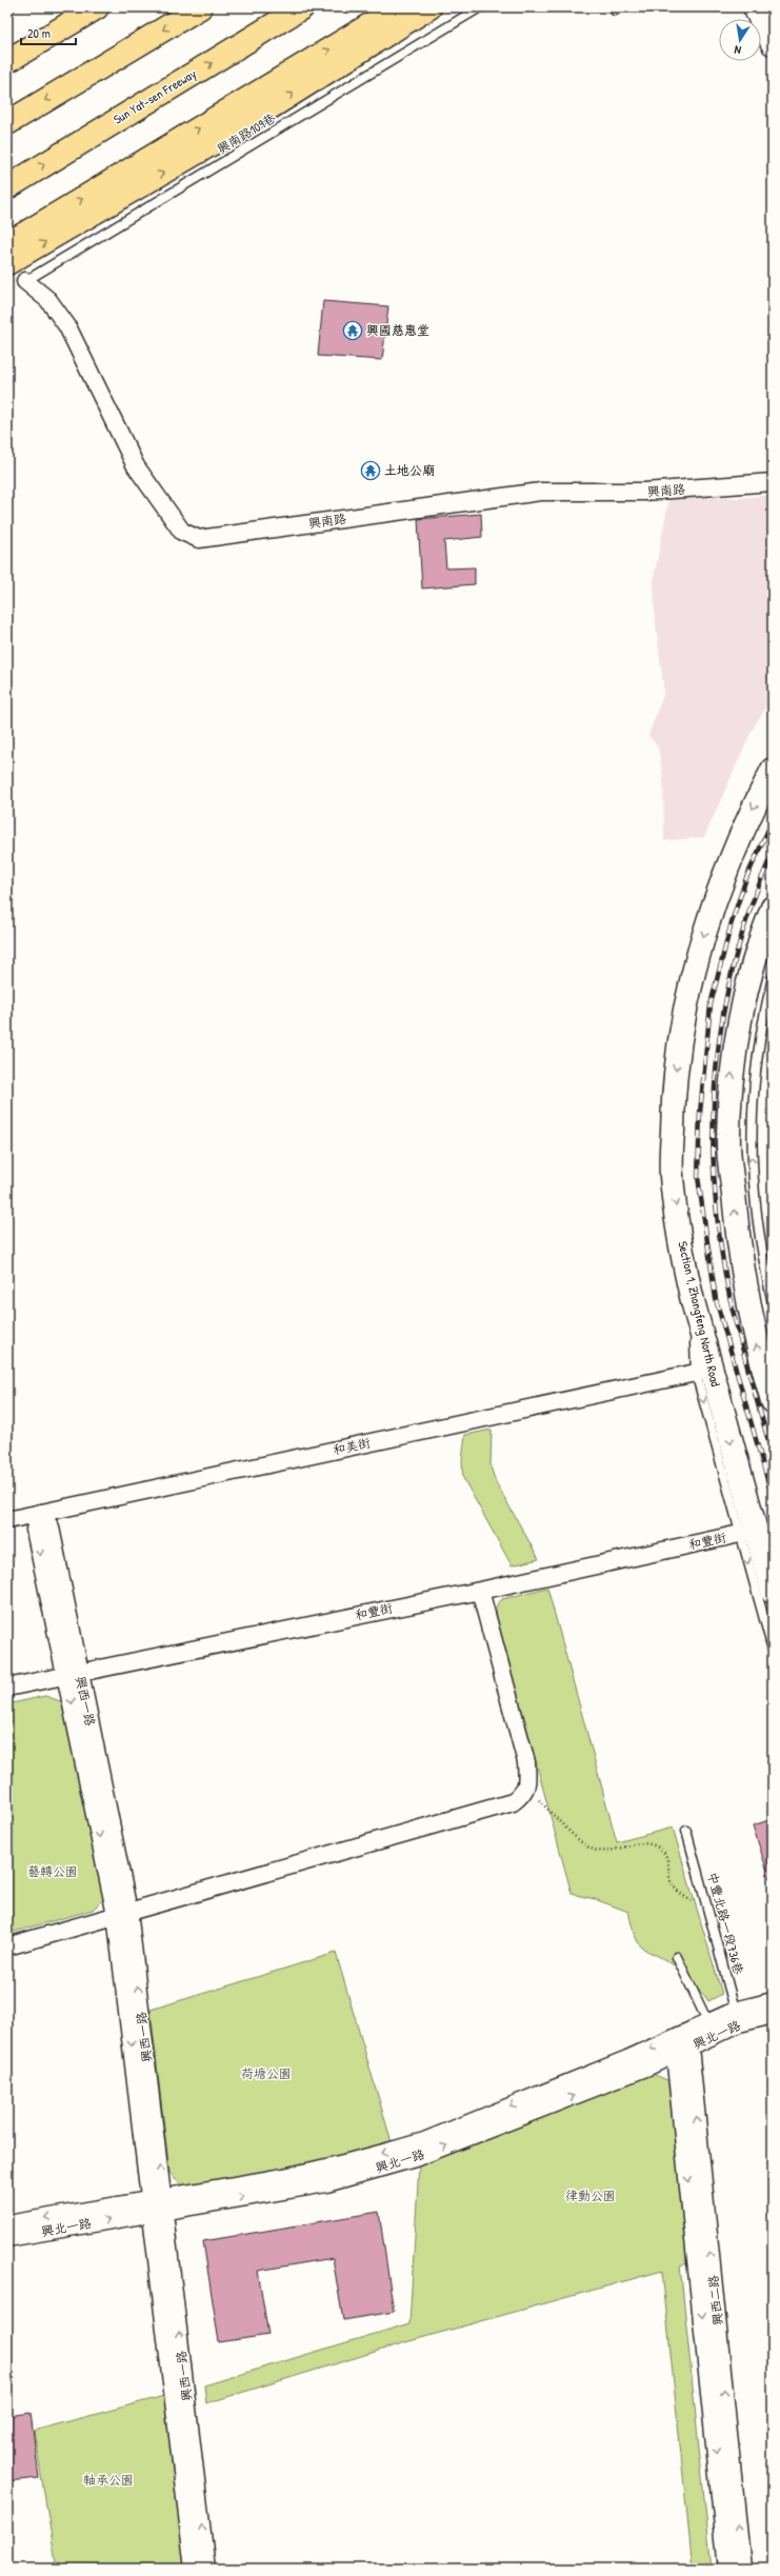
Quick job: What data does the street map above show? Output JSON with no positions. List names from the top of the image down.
{
  "streets": {
    "highway": ["Sun Yat-sen Freeway"],
    "main road": ["Section 1, Zhongfeng North Road"],
    "street": [
      "興南路",
      "和美街",
      "和豐街",
      "興西一路",
      "興北一路",
      "興西二路"
    ],
    "lane": ["興南路109巷", "中豐北路一段736巷"]
  },
  "crossings": [
    ["興南路109巷", "興南路"],
    ["和美街", "興西一路"],
    ["和豐街", "興西一路"],
    ["興西一路", "興北一路"],
    ["中豐北路一段736巷", "興北一路"],
    ["興北一路", "興西二路"]
  ],
  "parks": [
    "藝轉公園",
    "荷塘公園",
    "律動公園",
    "軸承公園"
  ],
  "places": {
    "temple": ["興國慈惠堂", "土地公廟"]
  },
  "scale_bar": "20 m",
  "north": "bottom"
}
